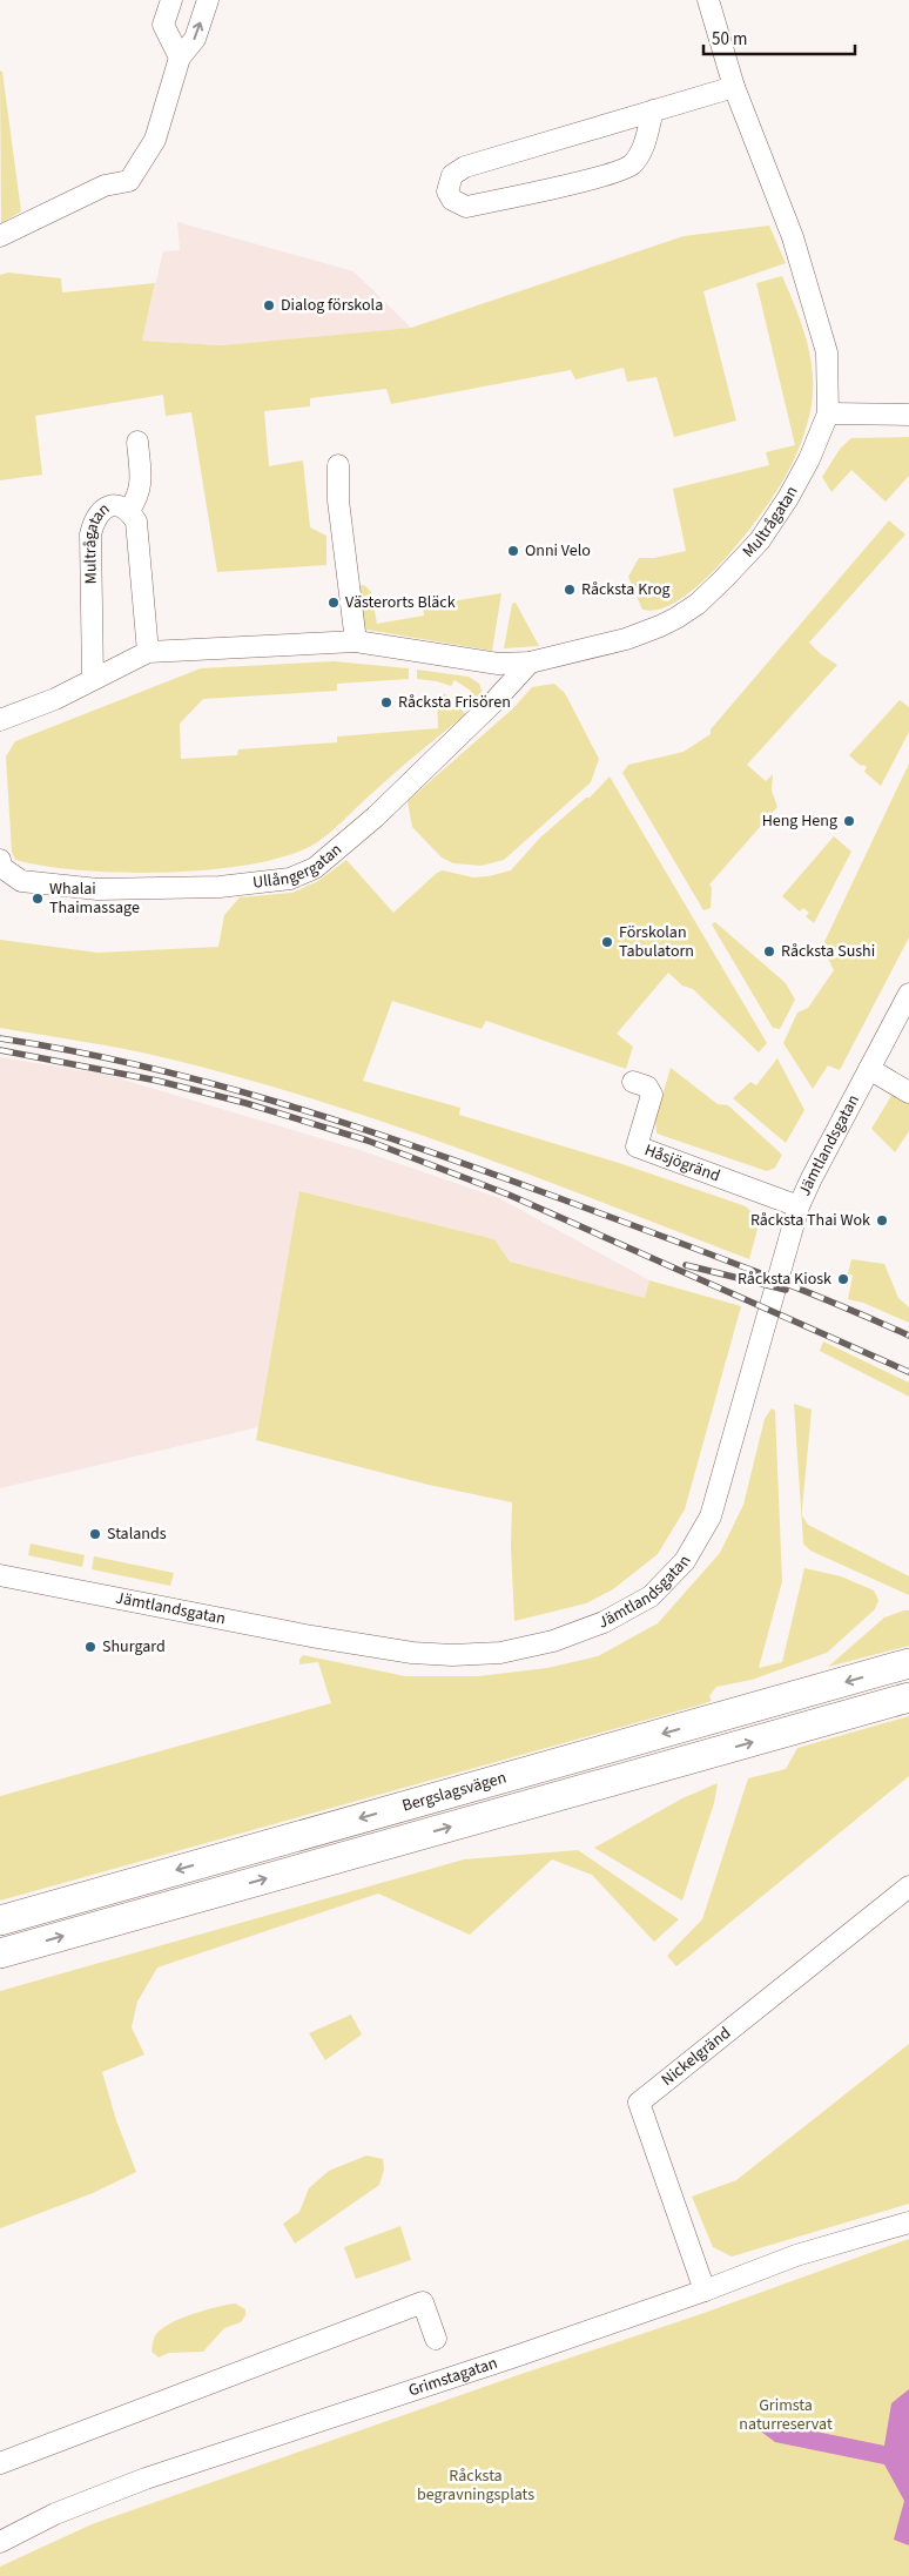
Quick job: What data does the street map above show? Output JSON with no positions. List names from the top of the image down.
{
  "streets": {
    "main road": ["Bergslagsvägen"],
    "street": [
      "Multrågatan",
      "Ullångergatan",
      "Jämtlandsgatan",
      "Håsjögränd",
      "Nickelgränd",
      "Grimstagatan"
    ]
  },
  "crossings": [
    ["Multrågatan", "Ullångergatan"],
    ["Jämtlandsgatan", "Håsjögränd"],
    ["Nickelgränd", "Grimstagatan"]
  ],
  "parks": ["Grimsta naturreservat", "Råcksta begravningsplats"],
  "places": [
    "Dialog förskola",
    "Onni Velo",
    "Råcksta Krog",
    "Västerorts Bläck",
    "Råcksta Frisören",
    "Heng Heng",
    "Whalai Thaimassage",
    "Förskolan Tabulatorn",
    "Råcksta Sushi",
    "Råcksta Thai Wok",
    "Råcksta Kiosk",
    "Stalands",
    "Shurgard"
  ],
  "scale_bar": "50 m"
}
